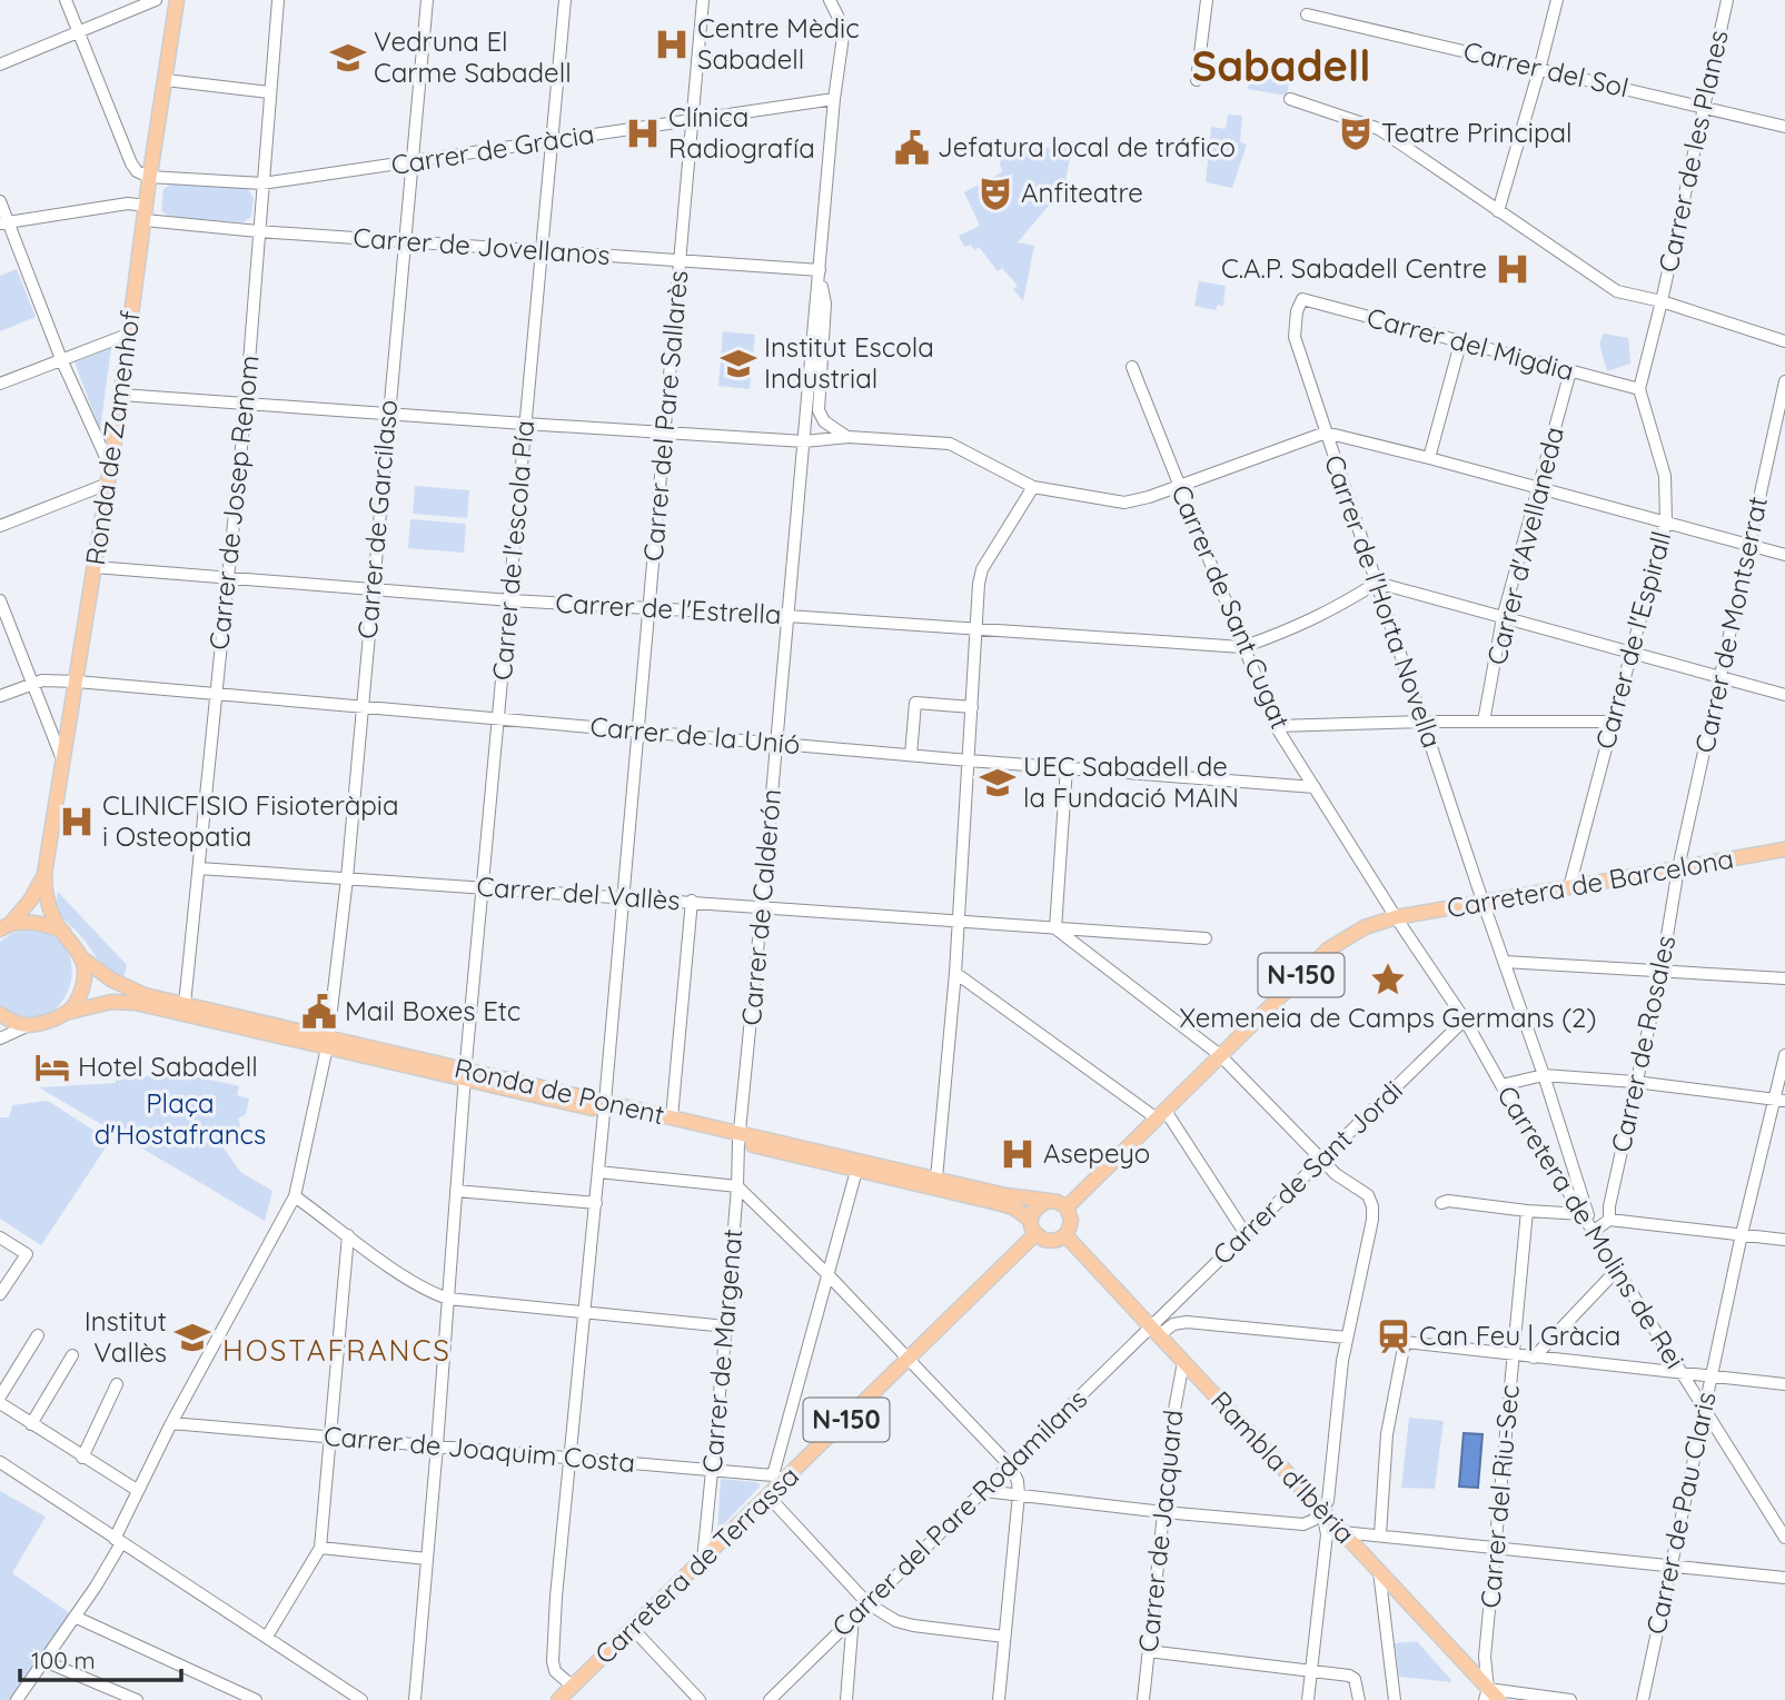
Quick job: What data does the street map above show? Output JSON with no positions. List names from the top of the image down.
{
  "streets": {
    "main road": [
      "Ronda de Zamenhof",
      "Carretera de Barcelona",
      "N-150",
      "Ronda de Ponent",
      "Rambla d'Ibèria",
      "Carretera de Terrassa"
    ],
    "street": [
      "Carrer del Sol",
      "Carrer de Gràcia",
      "Carrer de les Planes",
      "Carrer de Jovellanos",
      "Carrer del Migdia",
      "Carrer del Pare Sallarès",
      "Carrer de Josep Renom",
      "Carrer de Garcilaso",
      "Carrer d'Avellaneda",
      "Carrer de l'escola Pía",
      "Carrer de l'Horta Novella",
      "Carrer de Sant Cugat",
      "Carrer de l'Estrella",
      "Carrer de Montserrat",
      "Carrer de l'Espirall",
      "Carrer de la Unió",
      "Carrer del Vallès",
      "Carrer de Calderón",
      "Carrer de Rosales",
      "Carrer de Sant Jordi",
      "Carretera de Molins de Rei",
      "Carrer de Margenat",
      "Carrer de Joaquim Costa",
      "Carrer del Riu-Sec",
      "Carrer del Pare Rodamilans",
      "Carrer de Pau Claris",
      "Carrer de Jacquard"
    ]
  },
  "crossings": [
    ["Carrer del Sol", "Carrer de les Planes"],
    ["Carrer de Gràcia", "Carrer del Pare Sallarès"],
    ["Carrer de Gràcia", "Ronda de Zamenhof"],
    ["Carrer de Gràcia", "Carrer de Josep Renom"],
    ["Carrer de Gràcia", "Carrer de Garcilaso"],
    ["Carrer de Gràcia", "Carrer de l'escola Pía"],
    ["Carrer de Gràcia", "Carrer de Calderón"],
    ["Carrer de Jovellanos", "Carrer del Pare Sallarès"],
    ["Carrer de Jovellanos", "Ronda de Zamenhof"],
    ["Carrer de Jovellanos", "Carrer de Josep Renom"],
    ["Carrer de Jovellanos", "Carrer de Garcilaso"],
    ["Carrer de Jovellanos", "Carrer de l'escola Pía"],
    ["Carrer de Jovellanos", "Carrer de Calderón"],
    ["Carrer del Migdia", "Carrer d'Avellaneda"],
    ["Carrer del Migdia", "Carrer de l'Horta Novella"],
    ["Carrer del Migdia", "Carrer de l'Espirall"],
    ["Carrer del Pare Sallarès", "Carrer de l'Estrella"],
    ["Carrer del Pare Sallarès", "Carrer de la Unió"],
    ["Carrer del Pare Sallarès", "Carrer del Vallès"],
    ["Carrer del Pare Sallarès", "Ronda de Ponent"],
    ["Carrer del Pare Sallarès", "Carrer de Joaquim Costa"],
    ["Carrer del Pare Sallarès", "Carretera de Terrassa"],
    ["Ronda de Zamenhof", "Carrer de l'Estrella"],
    ["Ronda de Zamenhof", "Carrer de la Unió"],
    ["Ronda de Zamenhof", "Ronda de Ponent"],
    ["Carrer de Josep Renom", "Carrer de l'Estrella"],
    ["Carrer de Josep Renom", "Carrer de la Unió"],
    ["Carrer de Josep Renom", "Carrer del Vallès"],
    ["Carrer de Josep Renom", "Ronda de Ponent"],
    ["Carrer de Garcilaso", "Carrer de l'Estrella"],
    ["Carrer de Garcilaso", "Carrer de la Unió"],
    ["Carrer de Garcilaso", "Carrer del Vallès"],
    ["Carrer de Garcilaso", "Ronda de Ponent"],
    ["Carrer de Garcilaso", "Carrer de Joaquim Costa"],
    ["Carrer de l'escola Pía", "Carrer de l'Estrella"],
    ["Carrer de l'escola Pía", "Carrer de la Unió"],
    ["Carrer de l'escola Pía", "Carrer del Vallès"],
    ["Carrer de l'escola Pía", "Ronda de Ponent"],
    ["Carrer de l'escola Pía", "Carrer de Joaquim Costa"],
    ["Carrer de l'Horta Novella", "Carretera de Barcelona"],
    ["Carrer de l'Horta Novella", "Carretera de Molins de Rei"],
    ["Carrer de Sant Cugat", "Carrer de l'Estrella"],
    ["Carrer de Sant Cugat", "Carrer de la Unió"],
    ["Carrer de Sant Cugat", "Carretera de Barcelona"],
    ["Carrer de Sant Cugat", "N-150"],
    ["Carrer de Sant Cugat", "Carretera de Molins de Rei"],
    ["Carrer de l'Estrella", "Carrer de Calderón"],
    ["Carrer de Montserrat", "Carretera de Barcelona"],
    ["Carrer de Montserrat", "Carrer de Rosales"],
    ["Carrer de l'Espirall", "Carretera de Barcelona"],
    ["Carrer de la Unió", "Carrer de Calderón"],
    ["Carretera de Barcelona", "N-150"],
    ["Carretera de Barcelona", "Carrer de Rosales"],
    ["Carretera de Barcelona", "Carretera de Molins de Rei"],
    ["Carrer del Vallès", "Carrer de Calderón"],
    ["Carrer de Calderón", "Ronda de Ponent"],
    ["Carrer de Calderón", "Carrer de Margenat"],
    ["N-150", "Ronda de Ponent"],
    ["N-150", "Carretera de Molins de Rei"],
    ["N-150", "Rambla d'Ibèria"],
    ["N-150", "Carretera de Terrassa"],
    ["Ronda de Ponent", "Carrer de Margenat"],
    ["Ronda de Ponent", "Rambla d'Ibèria"],
    ["Ronda de Ponent", "Carretera de Terrassa"],
    ["Carrer de Sant Jordi", "Carretera de Molins de Rei"],
    ["Carrer de Sant Jordi", "Rambla d'Ibèria"],
    ["Carrer de Sant Jordi", "Carrer del Pare Rodamilans"],
    ["Carretera de Molins de Rei", "Carrer de Pau Claris"],
    ["Carrer de Margenat", "Carrer de Joaquim Costa"],
    ["Carrer de Margenat", "Carretera de Terrassa"],
    ["Carrer de Joaquim Costa", "Carretera de Terrassa"],
    ["Rambla d'Ibèria", "Carrer del Riu-Sec"],
    ["Rambla d'Ibèria", "Carrer del Pare Rodamilans"],
    ["Rambla d'Ibèria", "Carrer de Jacquard"],
    ["Rambla d'Ibèria", "Carretera de Terrassa"]
  ],
  "districts": ["Sabadell", "HOSTAFRANCS"],
  "parks": ["Plaça d'Hostafrancs"],
  "places": {
    "hospital": [
      "Centre Mèdic Sabadell",
      "Clínica Radiografía",
      "C.A.P. Sabadell Centre",
      "CLINICFISIO Fisioteràpia i Osteopatia",
      "Asepeyo"
    ],
    "school or university": [
      "Vedruna El Carme Sabadell",
      "Institut Escola Industrial",
      "UEC Sabadell de la Fundació MAIN",
      "Institut Vallès"
    ],
    "theatre": ["Teatre Principal", "Anfiteatre"],
    "public building": ["Jefatura local de tráfico", "Mail Boxes Etc"],
    "place": ["Xemeneia de Camps Germans (2)"],
    "hotel": ["Hotel Sabadell"],
    "station": ["Can Feu | Gràcia"]
  },
  "scale_bar": "100 m"
}
